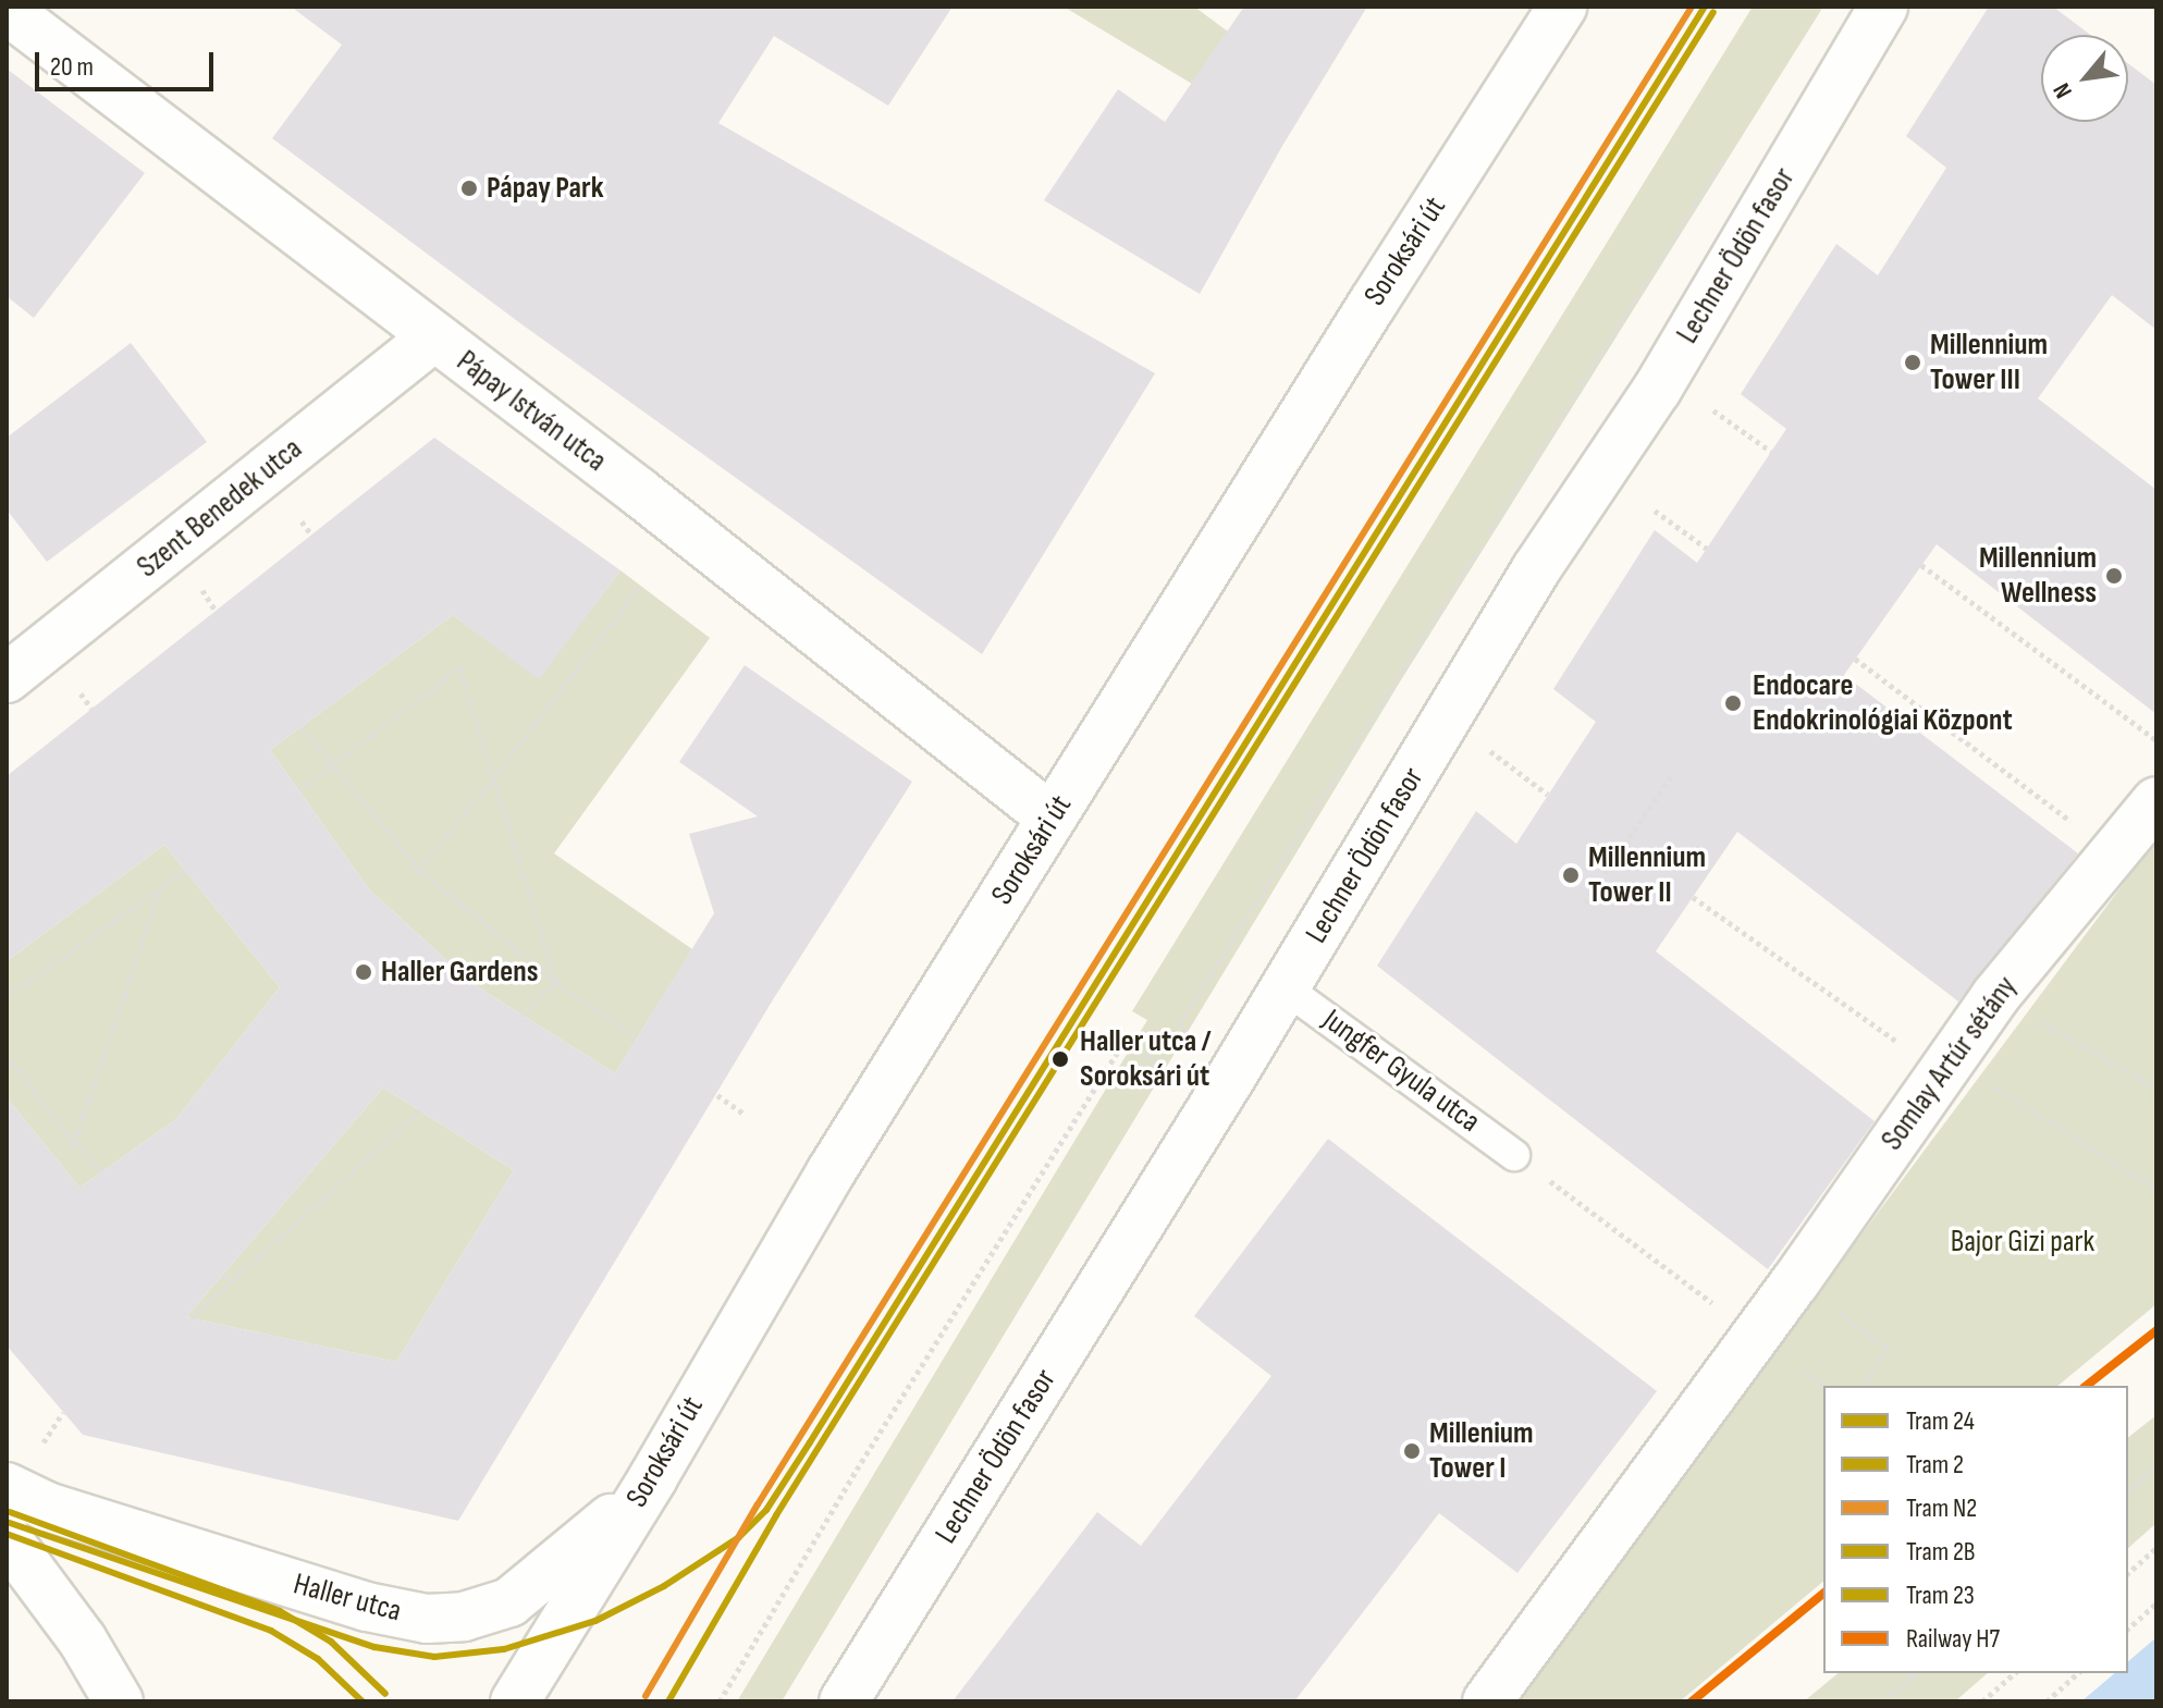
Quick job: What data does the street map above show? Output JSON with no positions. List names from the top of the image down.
{
  "streets": {
    "street": [
      "Soroksári út",
      "Lechner Ödön fasor",
      "Pápay István utca",
      "Szent Benedek utca",
      "Somlay Artúr sétány",
      "Haller utca"
    ],
    "lane": ["Jungfer Gyula utca"]
  },
  "crossings": [
    ["Soroksári út", "Pápay István utca"],
    ["Soroksári út", "Haller utca"],
    ["Lechner Ödön fasor", "Jungfer Gyula utca"],
    ["Pápay István utca", "Szent Benedek utca"]
  ],
  "parks": ["Bajor Gizi park"],
  "places": [
    "Pápay Park",
    "Millennium Tower III",
    "Millennium Wellness",
    "Endocare Endokrinológiai Központ",
    "Millennium Tower II",
    "Haller Gardens",
    "Haller utca / Soroksári út",
    "Millenium Tower I"
  ],
  "lines": [
    "tram line 24",
    "tram line N2",
    "tram line 2",
    "rail line H7",
    "tram line 23",
    "tram line 2B"
  ],
  "legend": [
    "Tram 24",
    "Tram 2",
    "Tram N2",
    "Tram 2B",
    "Tram 23",
    "Railway H7"
  ],
  "scale_bar": "20 m",
  "north": "bottom left"
}
